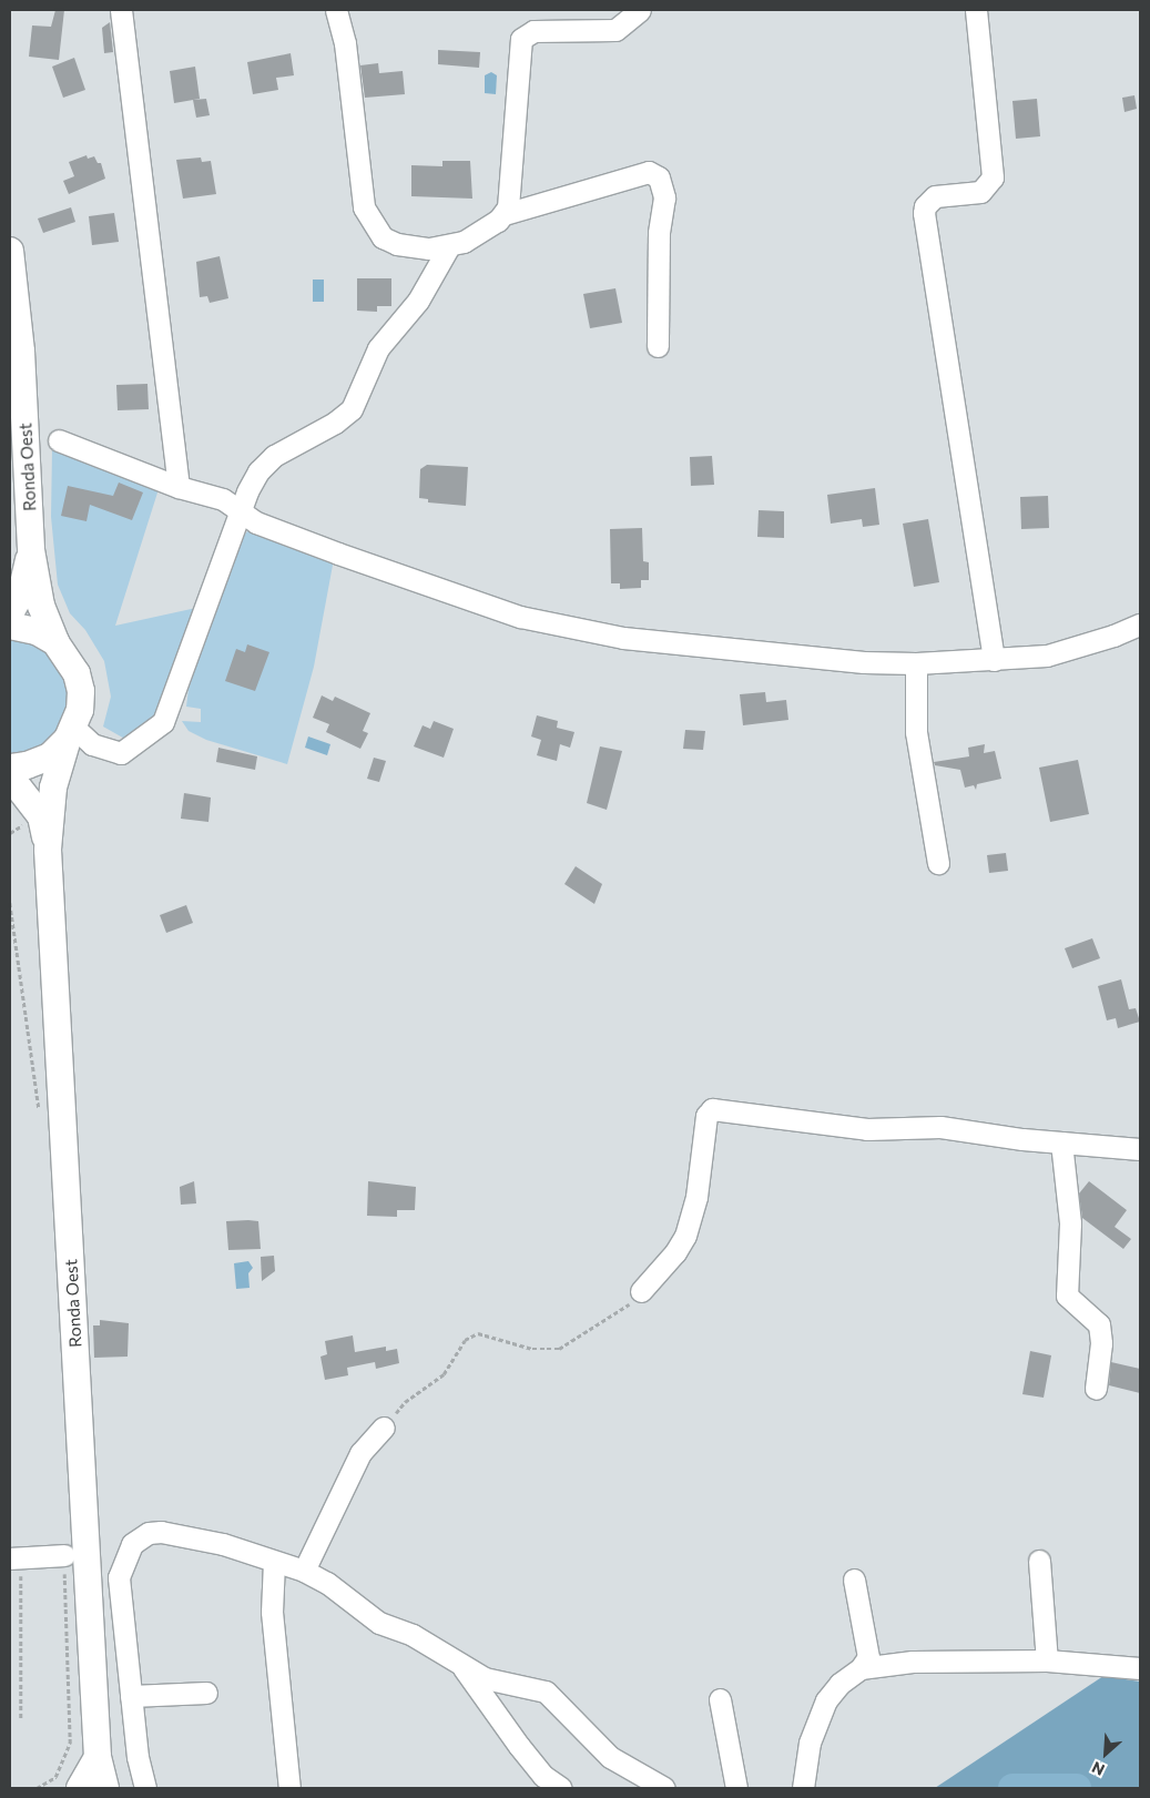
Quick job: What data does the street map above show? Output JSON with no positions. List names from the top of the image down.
{
  "streets": {
    "main road": ["Ronda Oest"]
  },
  "north": "bottom left"
}
